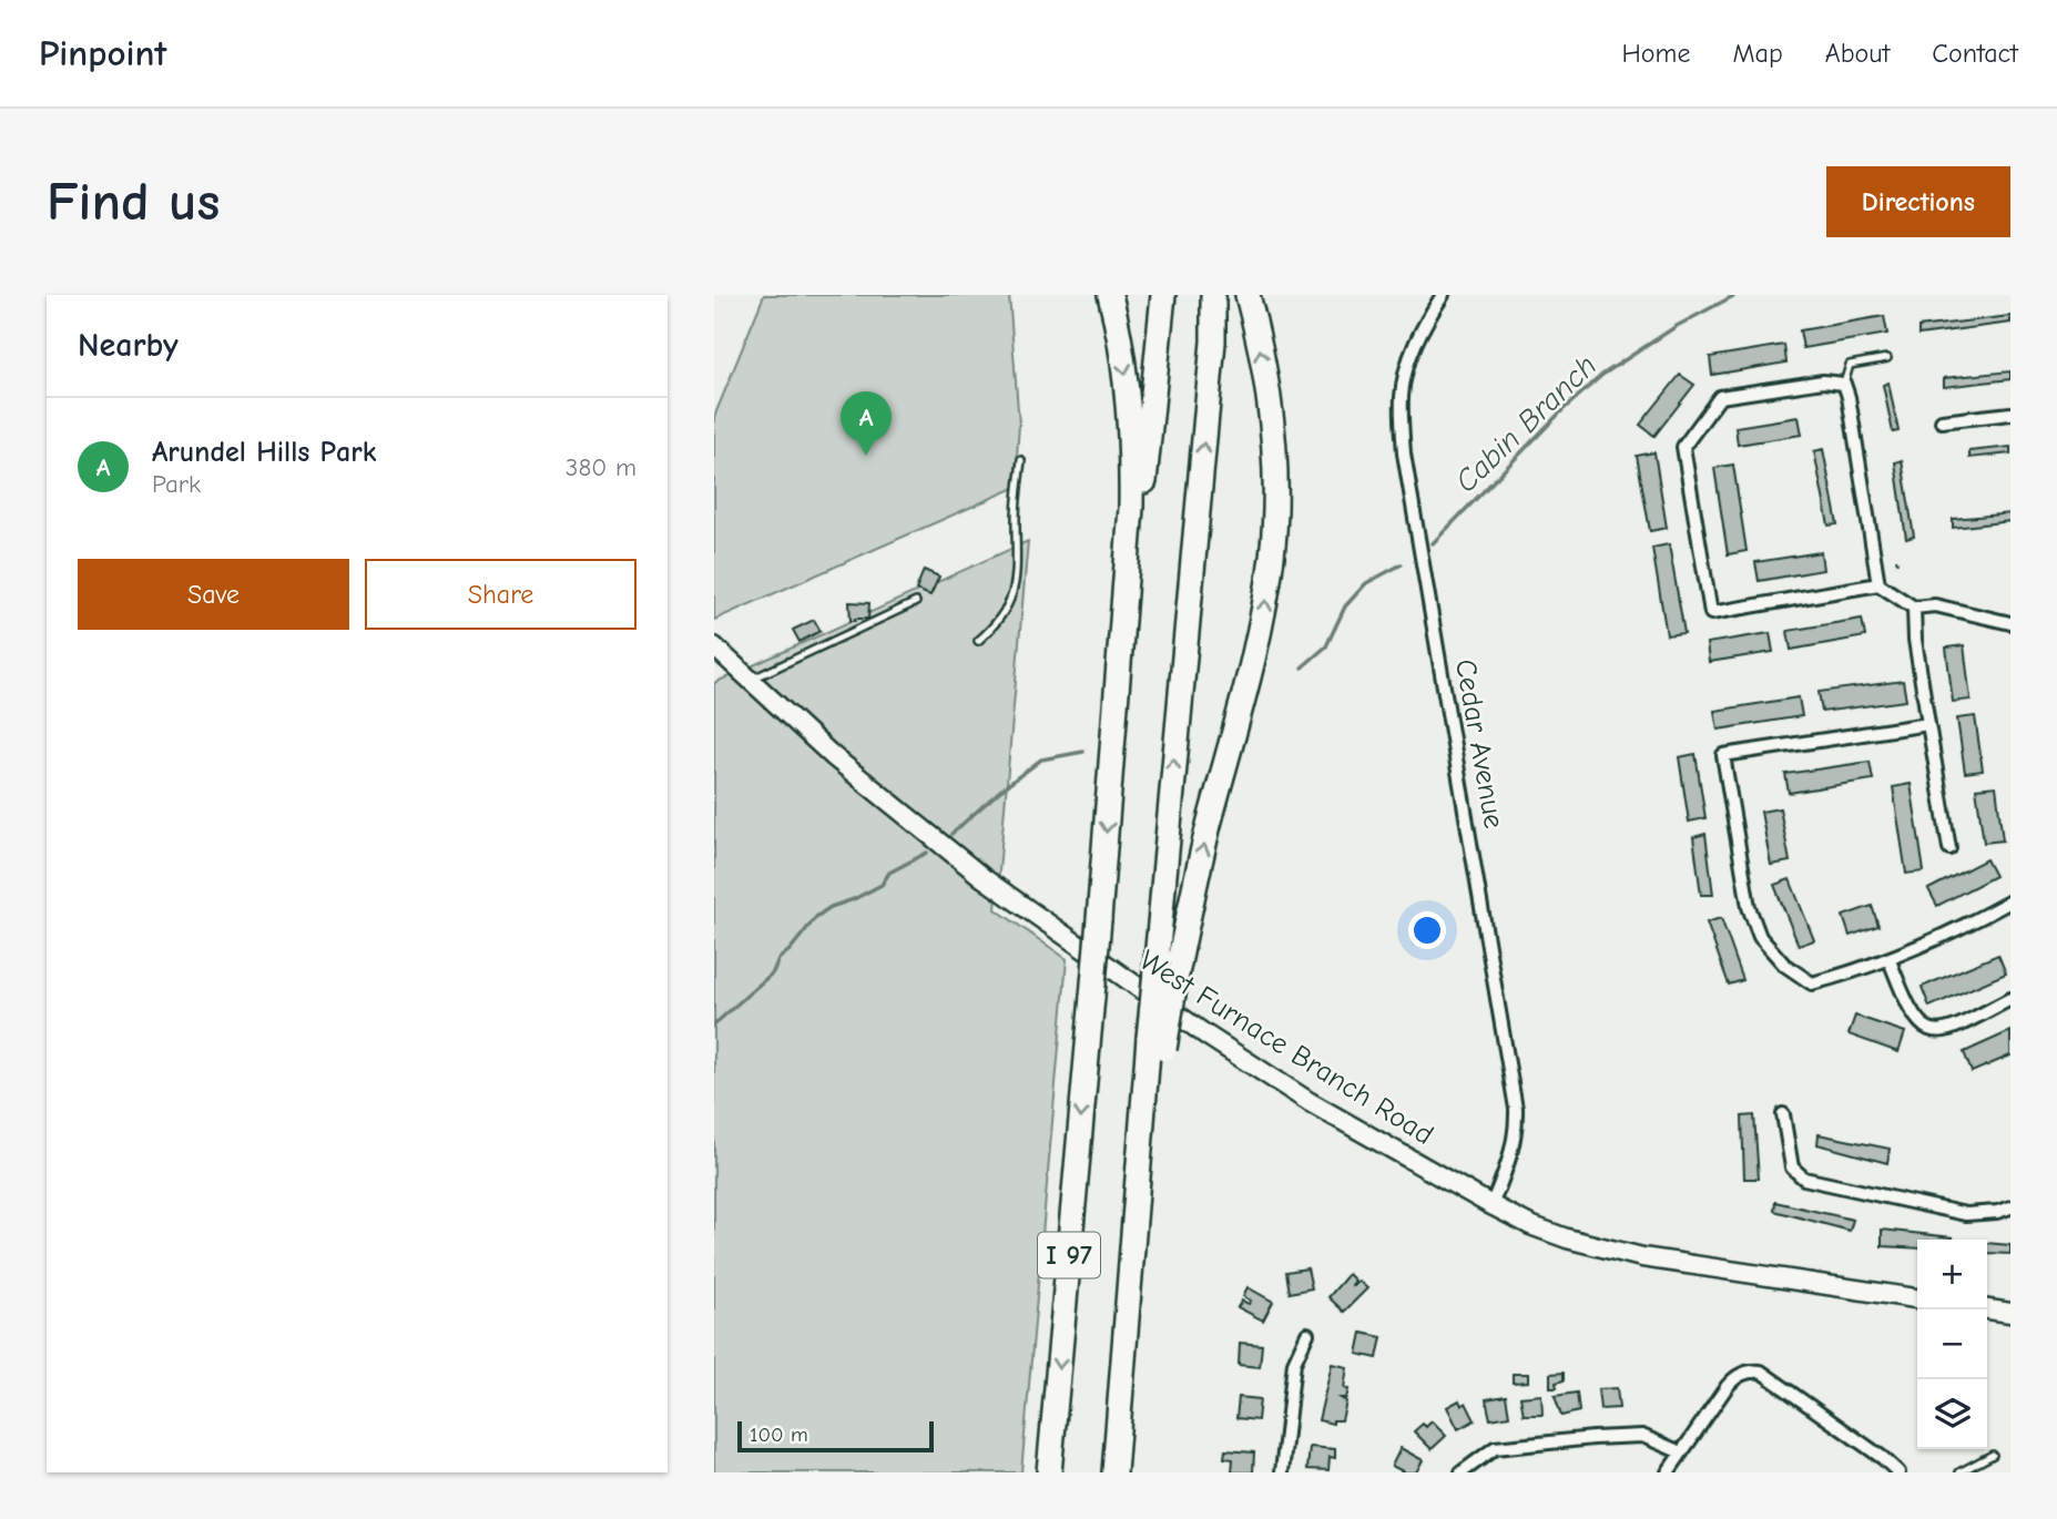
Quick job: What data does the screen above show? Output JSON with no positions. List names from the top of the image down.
{
  "streets": {
    "highway": ["I 97"],
    "main road": ["West Furnace Branch Road"],
    "street": ["Cedar Avenue"]
  },
  "crossings": [
    ["Cedar Avenue", "West Furnace Branch Road"]
  ],
  "water": ["Cabin Branch"],
  "scale_bar": "100 m",
  "page": {
    "header": "Pinpoint",
    "nav": [
      "Home",
      "Map",
      "About",
      "Contact"
    ],
    "buttons": [
      "Directions",
      ["Save", "Share"]
    ],
    "title": "Find us",
    "heading": "Nearby",
    "pins": "A",
    "list": [
      {
        "mark": "A",
        "name": "Arundel Hills Park",
        "note": "Park",
        "value": "380 m"
      }
    ],
    "map_buttons": ["+", "−"],
    "scale": "100 m"
  }
}
